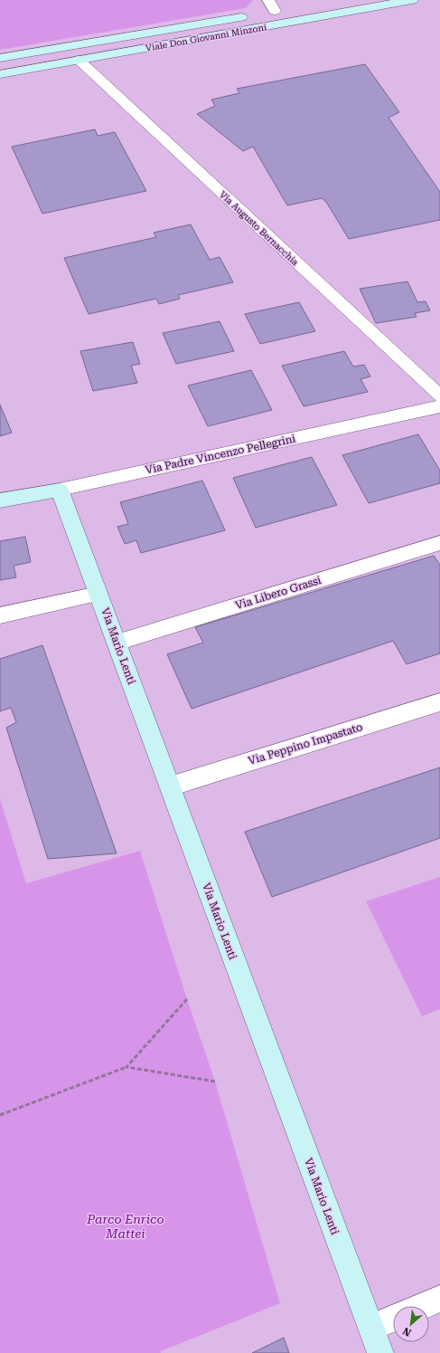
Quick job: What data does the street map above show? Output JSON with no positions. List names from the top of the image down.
{
  "streets": {
    "main road": ["Viale Don Giovanni Minzoni", "Via Padre Vincenzo Pellegrini", "Via Mario Lenti"],
    "street": ["Via Augusto Bernacchia", "Via Libero Grassi", "Via Peppino Impastato"]
  },
  "crossings": [
    ["Viale Don Giovanni Minzoni", "Via Augusto Bernacchia"],
    ["Via Padre Vincenzo Pellegrini", "Via Mario Lenti"],
    ["Via Libero Grassi", "Via Mario Lenti"],
    ["Via Mario Lenti", "Via Peppino Impastato"]
  ],
  "parks": ["Parco Enrico Mattei"],
  "north": "bottom left"
}
